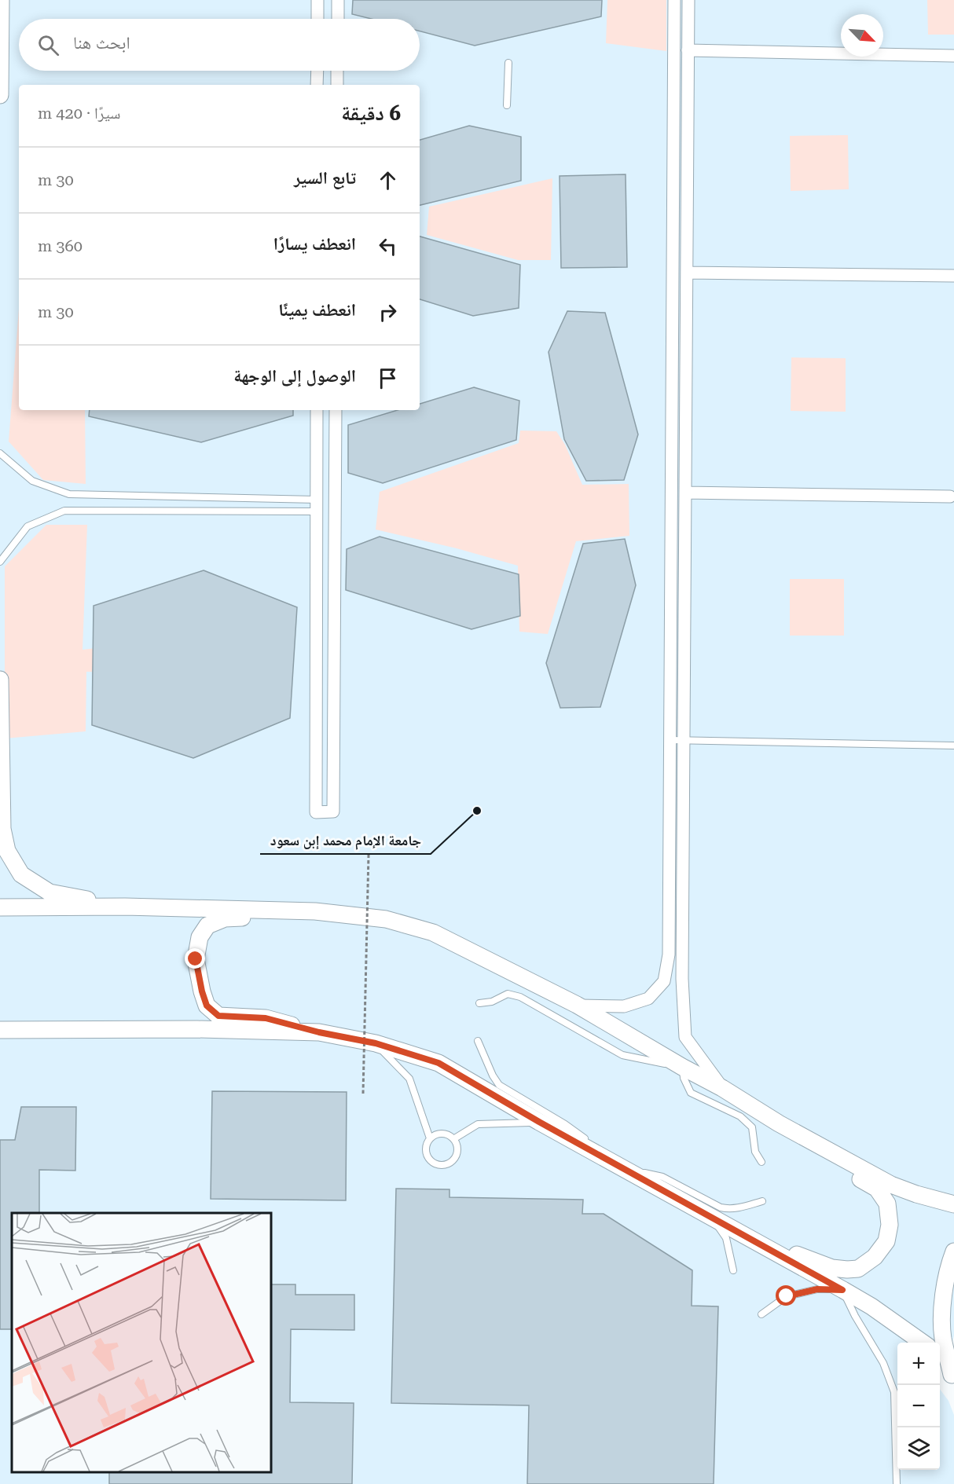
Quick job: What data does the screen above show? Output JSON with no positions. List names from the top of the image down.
{
  "places": ["جامعة الإمام محمد إبن سعود"],
  "north": "bottom right",
  "page": {
    "search": "ابحث هنا",
    "heading": ["6 دقيقة", "سيرًا · 420 m"],
    "list": [
      ["تابع السير", "30 m"],
      ["انعطف يسارًا", "360 m"],
      ["انعطف يمينًا", "30 m"],
      "الوصول إلى الوجهة"
    ],
    "map_buttons": ["+", "−"]
  }
}
